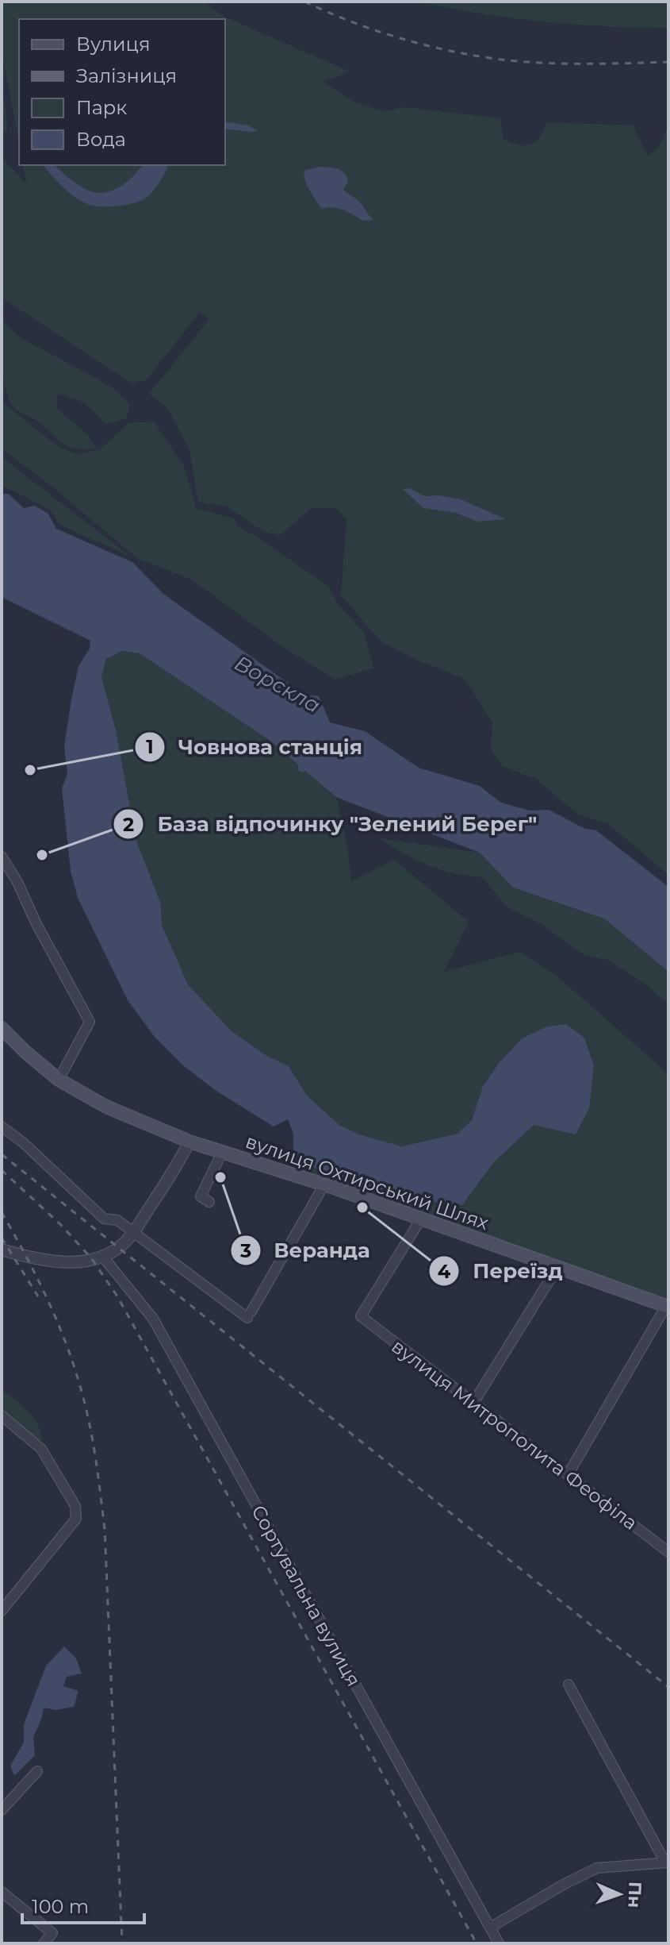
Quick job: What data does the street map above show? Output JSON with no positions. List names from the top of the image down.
{
  "streets": {
    "main road": ["вулиця Охтирський Шлях"],
    "street": ["вулиця Митрополита Феофіла", "Сортувальна вулиця"]
  },
  "crossings": [
    ["вулиця Охтирський Шлях", "вулиця Митрополита Феофіла"]
  ],
  "water": ["Ворскла"],
  "places": [
    "Човнова станція",
    "База відпочинку \"Зелений Берег\"",
    "Веранда",
    "Переїзд"
  ],
  "legend": [
    "Вулиця",
    "Залізниця",
    "Парк",
    "Вода"
  ],
  "scale_bar": "100 m",
  "north": "right"
}
